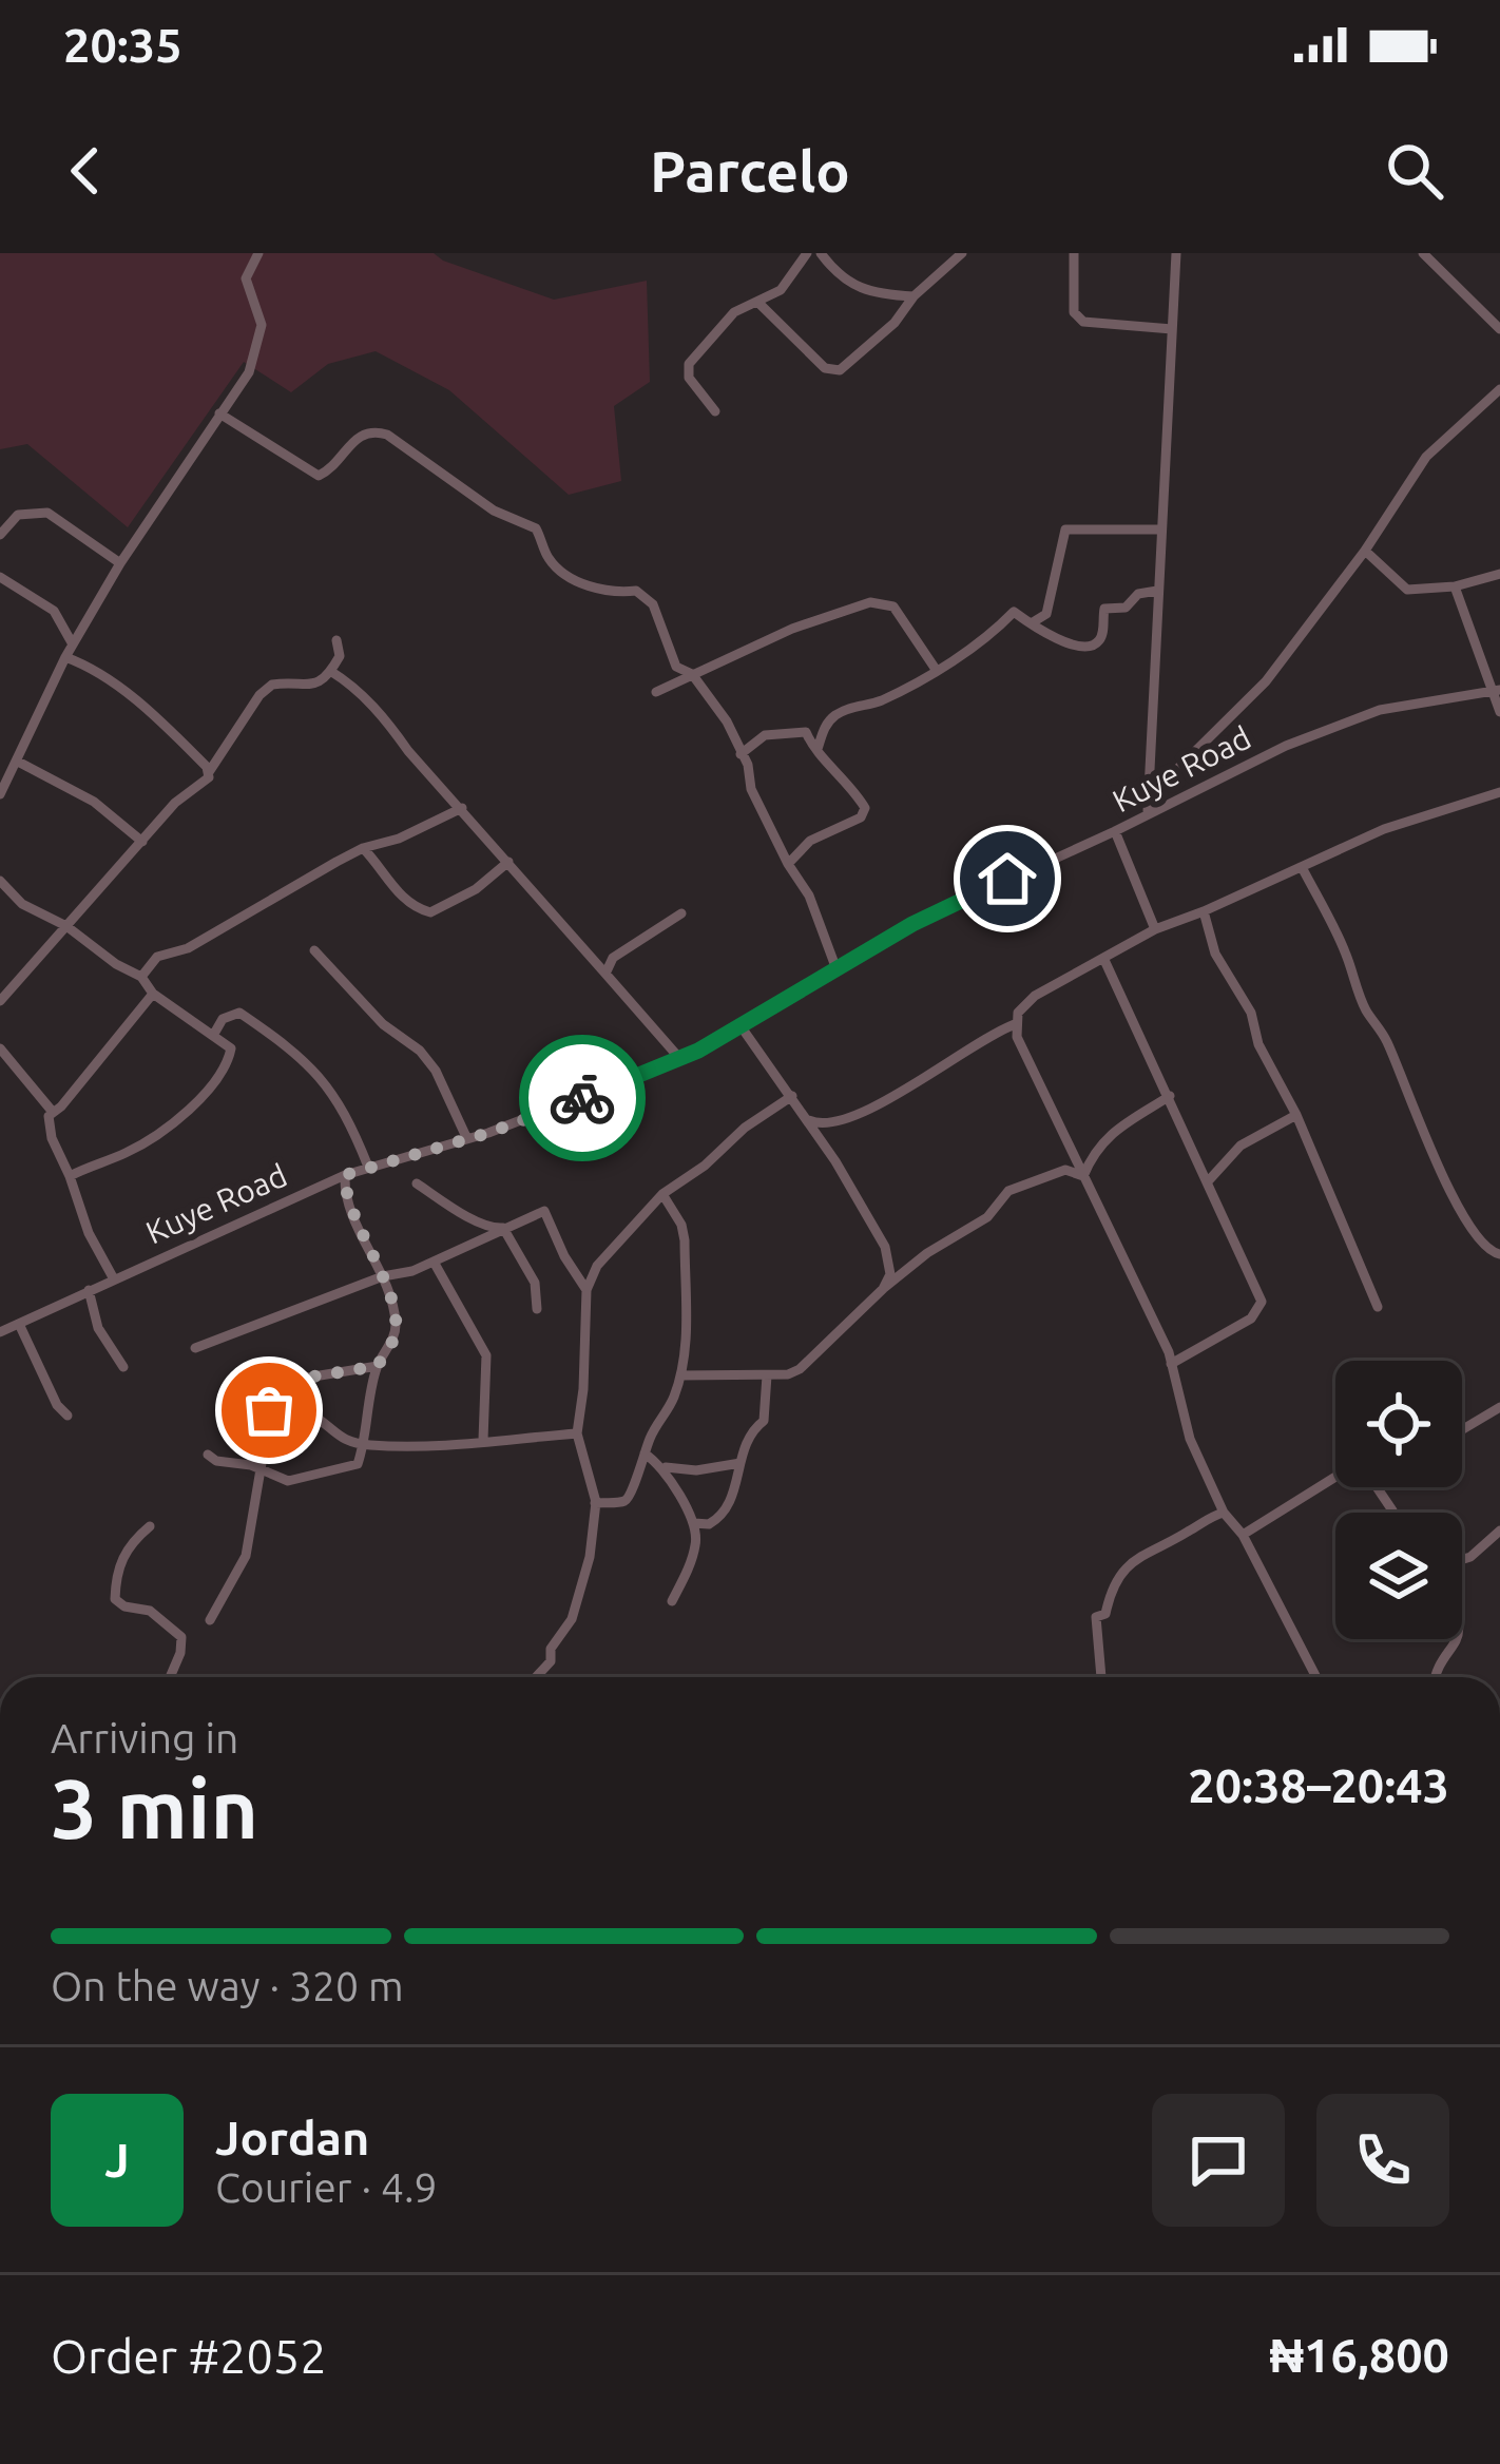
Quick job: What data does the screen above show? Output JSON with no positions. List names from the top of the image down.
{
  "streets": {
    "street": ["Kuye Road"]
  },
  "page": {
    "status": "20:35",
    "header": "Parcelo",
    "heading": ["3 min", "Arriving in", "20:38–20:43"],
    "panel": [
      "Jordan",
      "Courier · 4.9",
      "Order #2052",
      "₦16,800"
    ],
    "bar": "On the way · 320 m",
    "round": "J"
  }
}
